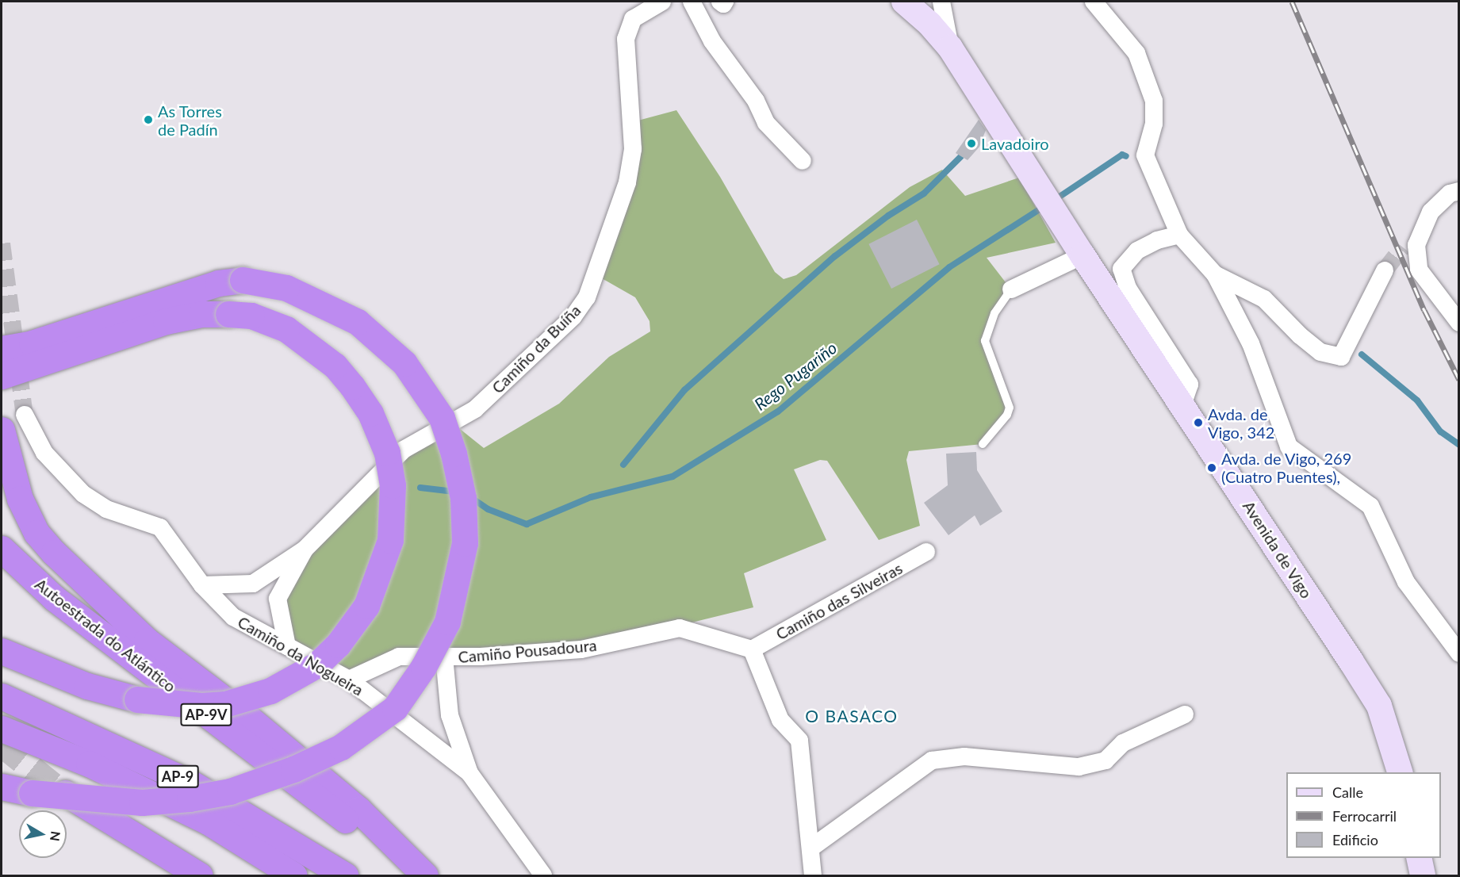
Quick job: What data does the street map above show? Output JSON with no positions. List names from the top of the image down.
{
  "streets": {
    "highway": ["Autoestrada do Atlántico", "AP-9V", "AP-9"],
    "main road": ["Avenida de Vigo"],
    "street": [
      "Camiño da Buíña",
      "Camiño das Silveiras",
      "Camiño Pousadoura",
      "Camiño da Nogueira"
    ]
  },
  "crossings": [
    ["Camiño da Buíña", "Camiño da Nogueira"],
    ["Camiño das Silveiras", "Camiño Pousadoura"],
    ["Camiño Pousadoura", "Camiño da Nogueira"]
  ],
  "districts": ["O BASACO"],
  "water": ["Rego Pugariño"],
  "places": [
    "As Torres de Padín",
    "Lavadoiro",
    "Avda. de Vigo, 342",
    "Avda. de Vigo, 269 (Cuatro Puentes),"
  ],
  "legend": ["Calle", "Ferrocarril", "Edificio"],
  "north": "right"
}
